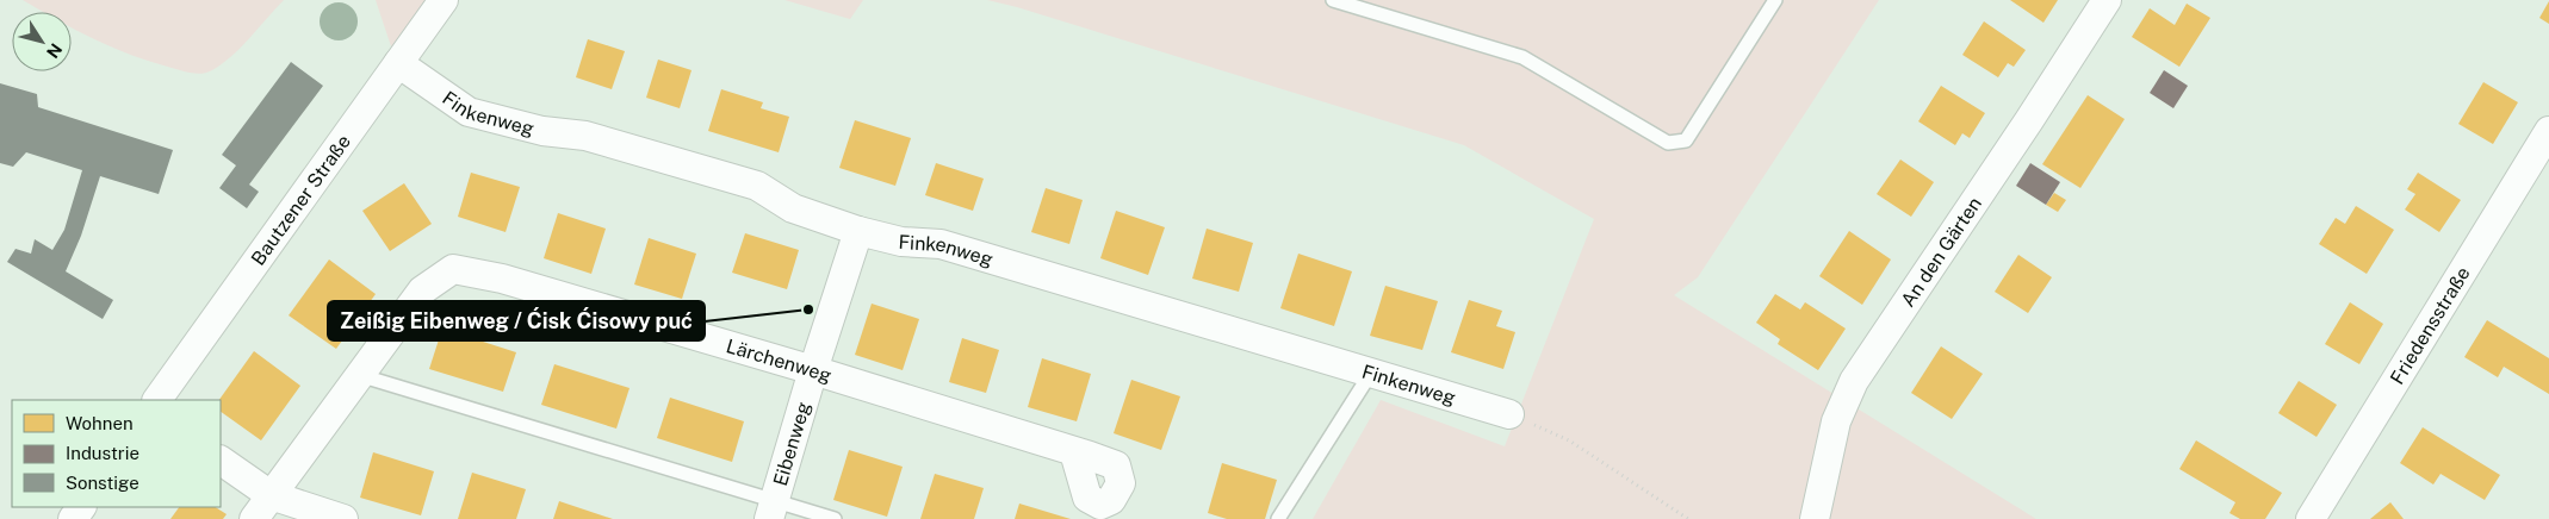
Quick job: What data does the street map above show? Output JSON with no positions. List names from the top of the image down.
{
  "streets": {
    "street": [
      "Finkenweg",
      "Bautzener Straße",
      "An den Gärten",
      "Friedensstraße",
      "Lärchenweg",
      "Eibenweg"
    ]
  },
  "crossings": [
    ["Finkenweg", "Bautzener Straße"],
    ["Finkenweg", "Eibenweg"],
    ["Lärchenweg", "Eibenweg"]
  ],
  "places": ["Zeißig Eibenweg / Ćisk Ćisowy puć"],
  "legend": ["Wohnen", "Industrie", "Sonstige"],
  "north": "bottom right"
}
